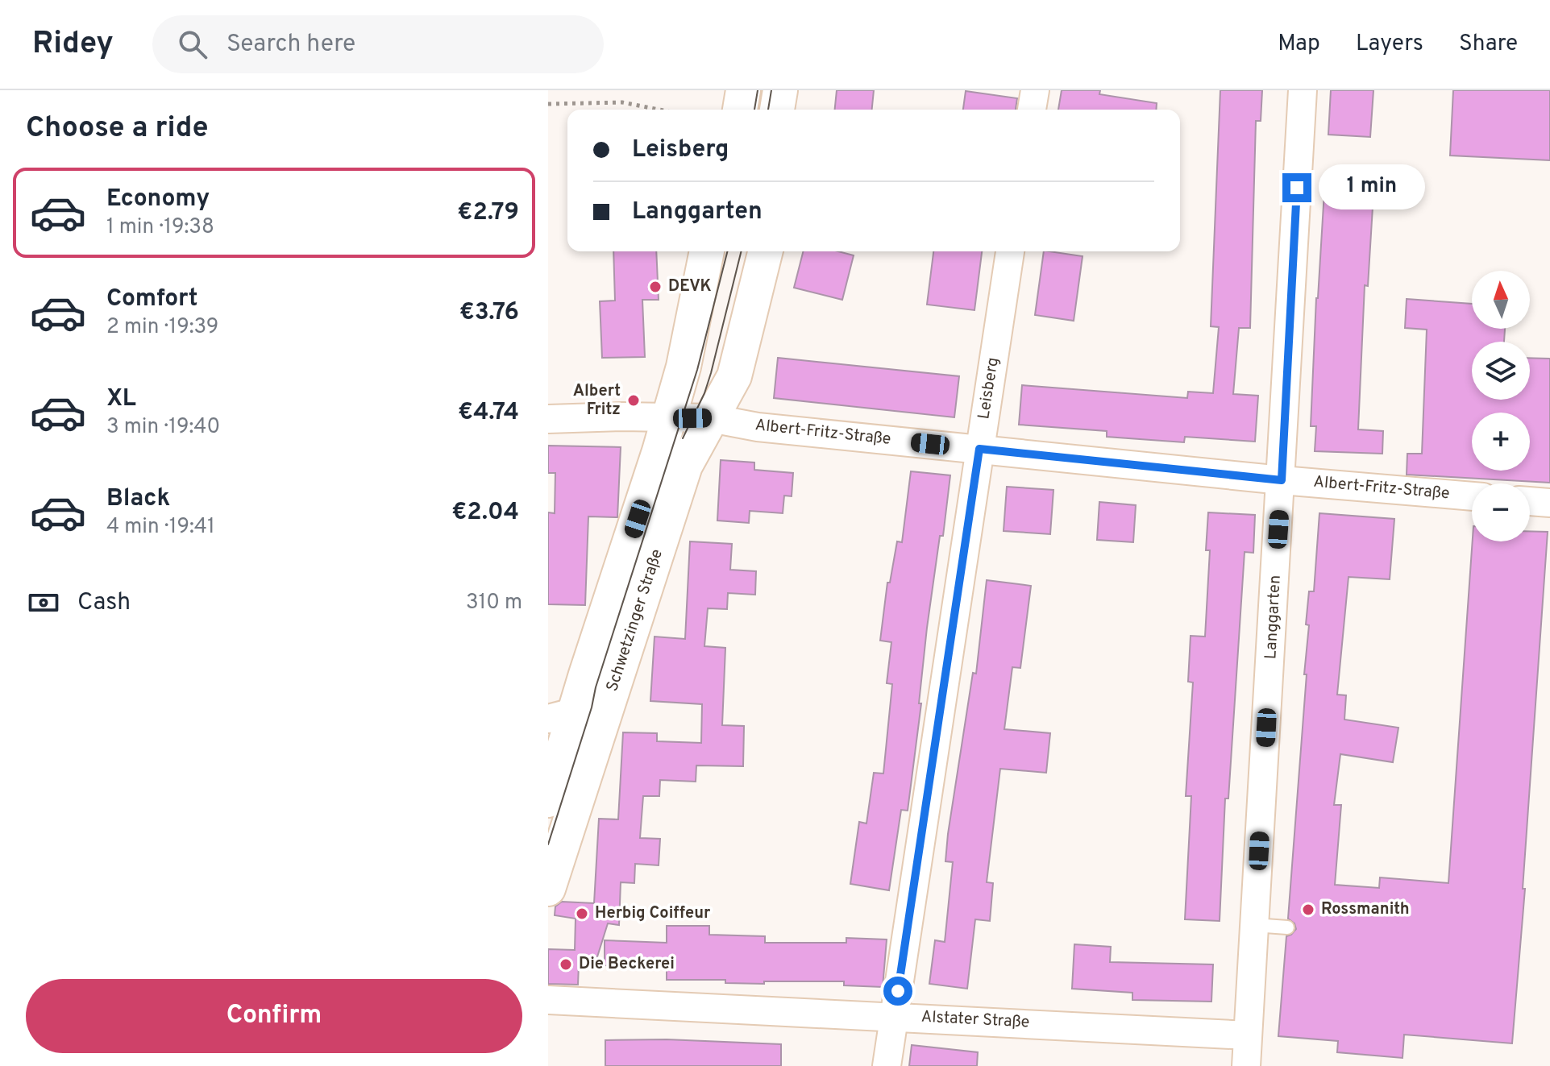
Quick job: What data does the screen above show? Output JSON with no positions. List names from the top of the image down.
{
  "streets": {
    "street": [
      "Leisberg",
      "Albert-Fritz-Straße",
      "Langgarten",
      "Schwetzinger Straße",
      "Alstater Straße"
    ]
  },
  "crossings": [
    ["Leisberg", "Albert-Fritz-Straße"],
    ["Leisberg", "Alstater Straße"],
    ["Albert-Fritz-Straße", "Langgarten"],
    ["Albert-Fritz-Straße", "Schwetzinger Straße"],
    ["Langgarten", "Alstater Straße"]
  ],
  "places": [
    "DEVK",
    "Albert Fritz",
    "Rossmanith",
    "Herbig Coiffeur",
    "Die Beckerei"
  ],
  "north": "top",
  "page": {
    "header": "Ridey",
    "search": "Search here",
    "nav": ["Map", "Layers", "Share"],
    "heading": "Choose a ride",
    "banner": ["Leisberg", "Langgarten"],
    "bubble": "1 min",
    "list": [
      {
        "name": "Economy",
        "note": "1 min · 19:38",
        "value": "€2.79"
      },
      {
        "name": "Comfort",
        "note": "2 min · 19:39",
        "value": "€3.76"
      },
      {
        "name": "XL",
        "note": "3 min · 19:40",
        "value": "€4.74"
      },
      {
        "name": "Black",
        "note": "4 min · 19:41",
        "value": "€2.04"
      }
    ],
    "map_buttons": ["+", "−"],
    "pay": ["Cash", "310 m"],
    "buttons": "Confirm"
  }
}
